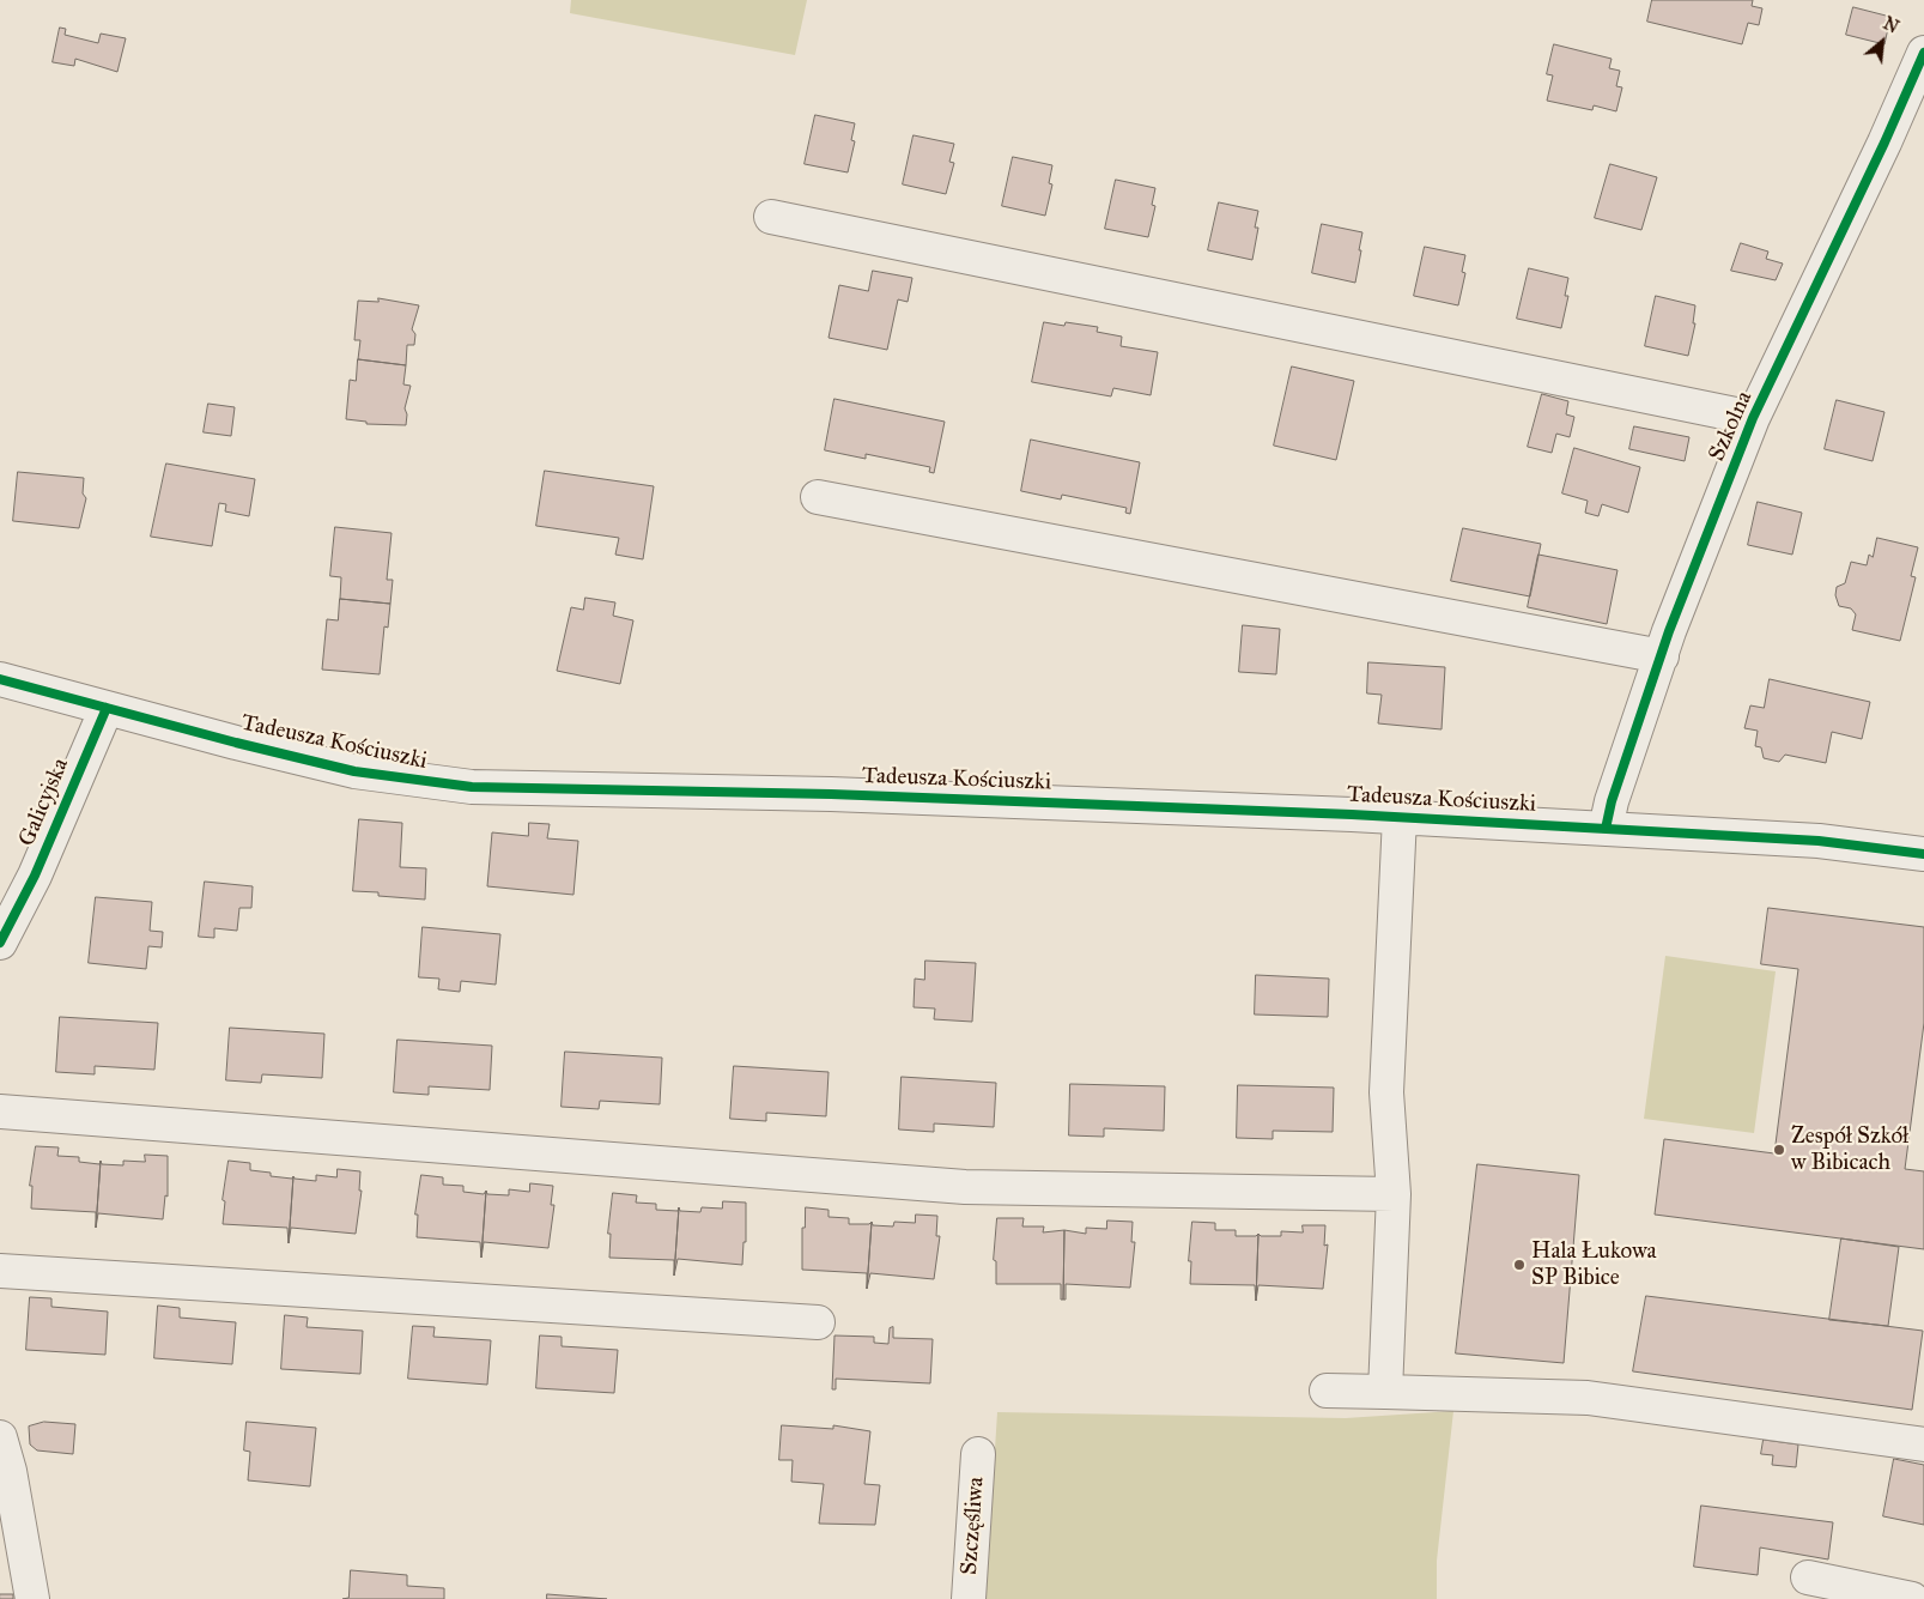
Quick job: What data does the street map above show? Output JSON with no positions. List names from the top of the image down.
{
  "streets": {
    "street": [
      "Szkolna",
      "Tadeusza Kościuszki",
      "Galicyjska",
      "Szczęśliwa"
    ]
  },
  "crossings": [
    ["Szkolna", "Tadeusza Kościuszki"],
    ["Tadeusza Kościuszki", "Galicyjska"]
  ],
  "places": ["Zespół Szkół w Bibicach", "Hala Łukowa SP Bibice"],
  "north": "top right"
}
